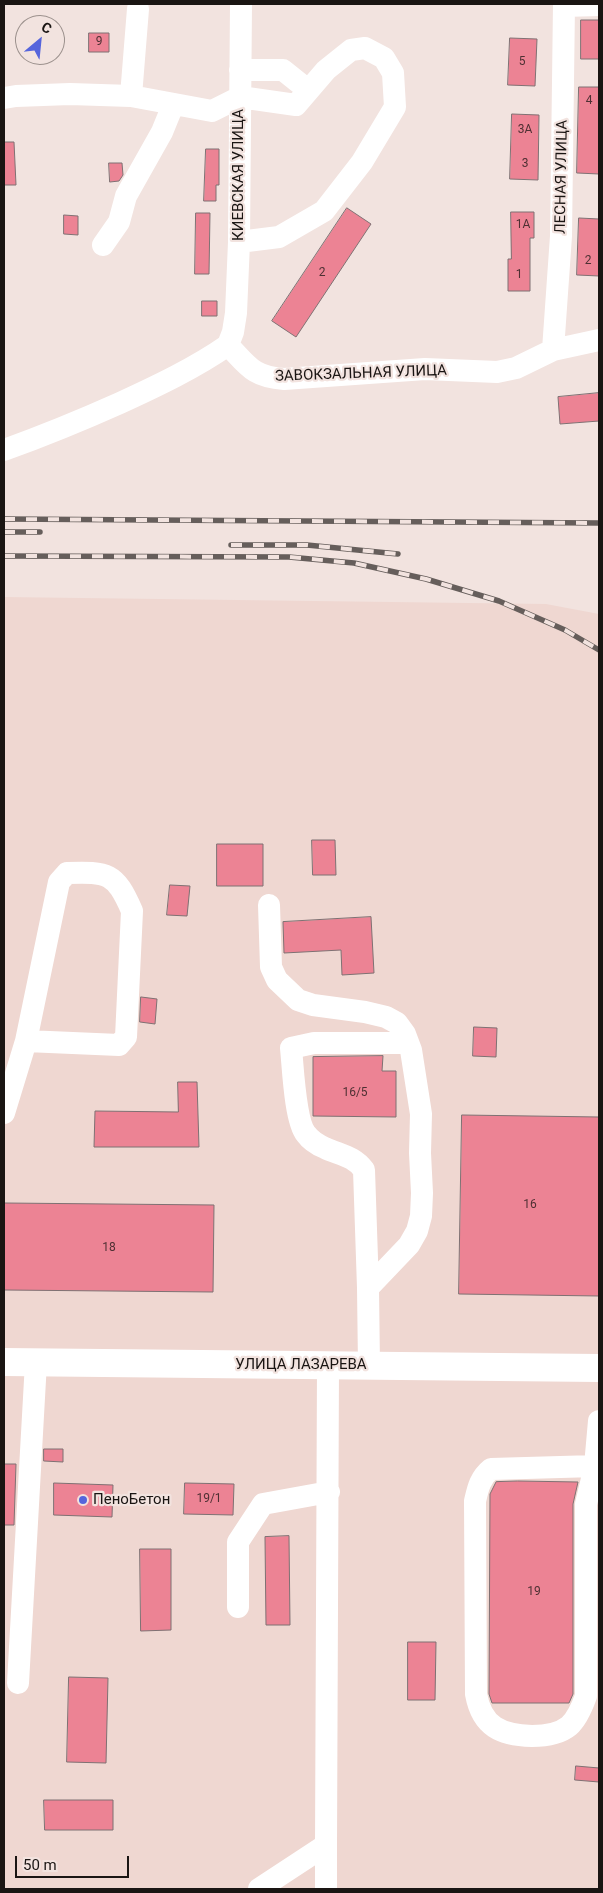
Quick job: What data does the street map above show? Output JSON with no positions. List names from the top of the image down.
{
  "streets": {
    "main road": ["УЛИЦА ЛАЗАРЕВА"],
    "street": ["КИЕВСКАЯ УЛИЦА", "ЛЕСНАЯ УЛИЦА", "ЗАВОКЗАЛЬНАЯ УЛИЦА"]
  },
  "crossings": [
    ["КИЕВСКАЯ УЛИЦА", "ЗАВОКЗАЛЬНАЯ УЛИЦА"],
    ["ЛЕСНАЯ УЛИЦА", "ЗАВОКЗАЛЬНАЯ УЛИЦА"]
  ],
  "places": ["ПеноБетон"],
  "house_numbers": [
    "9",
    "5",
    "4",
    "3А",
    "3",
    "1А",
    "2",
    "2",
    "1",
    "16/5",
    "16",
    "18",
    "19/1",
    "19"
  ],
  "scale_bar": "50 m",
  "north": "top right"
}
